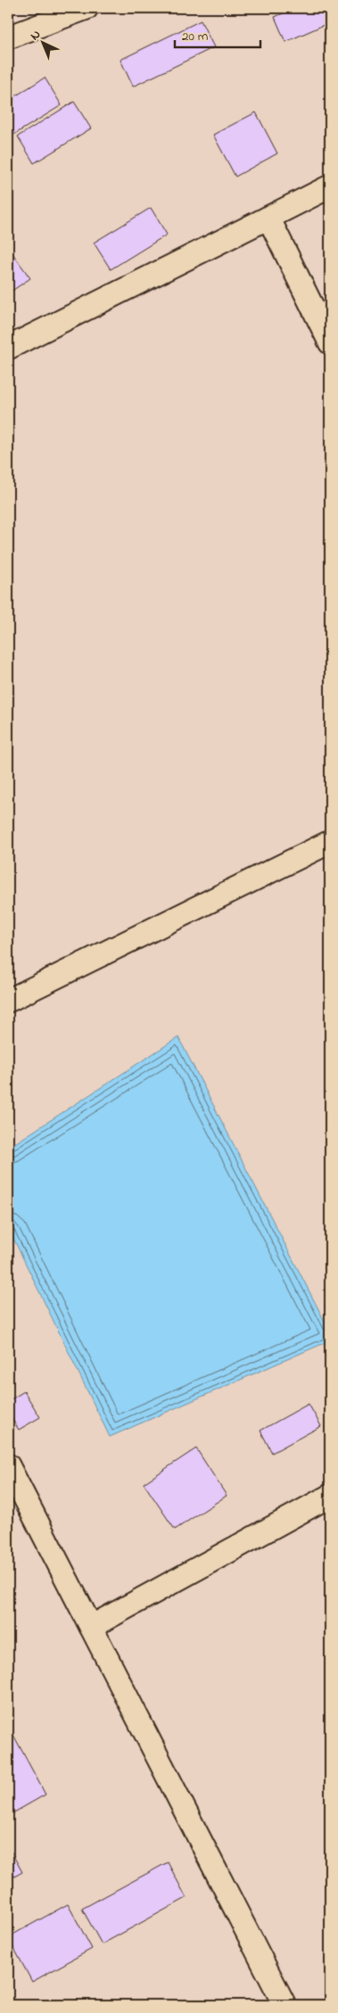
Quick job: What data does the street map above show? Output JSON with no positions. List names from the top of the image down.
{
  "scale_bar": "20 m",
  "north": "top left"
}
